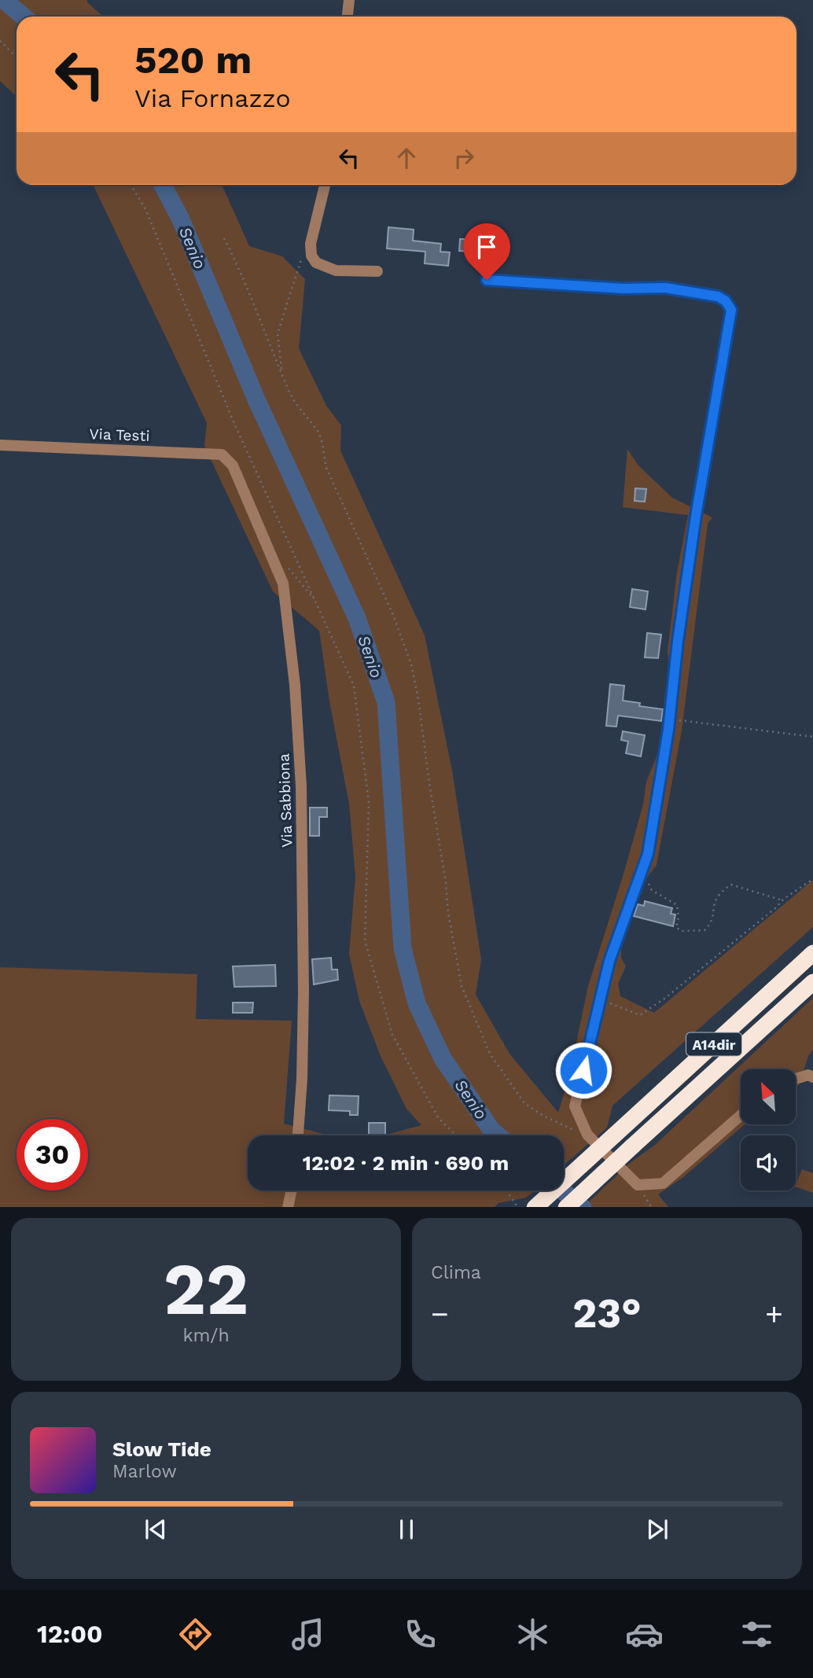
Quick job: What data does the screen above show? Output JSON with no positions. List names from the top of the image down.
{
  "streets": {
    "highway": ["A14dir"],
    "street": ["Via Testi", "Via Sabbiona"]
  },
  "crossings": [
    ["Via Testi", "Via Sabbiona"]
  ],
  "water": ["Senio"],
  "north": "top left",
  "page": {
    "turn": ["520 m", "Via Fornazzo"],
    "limit": "30",
    "trip": "12:02 · 2 min · 690 m",
    "tile": [
      ["22", "km/h"],
      "Clima"
    ],
    "heat": ["−", "23°", "+"],
    "song": ["Slow Tide", "Marlow"],
    "tabs": "12:00"
  }
}
